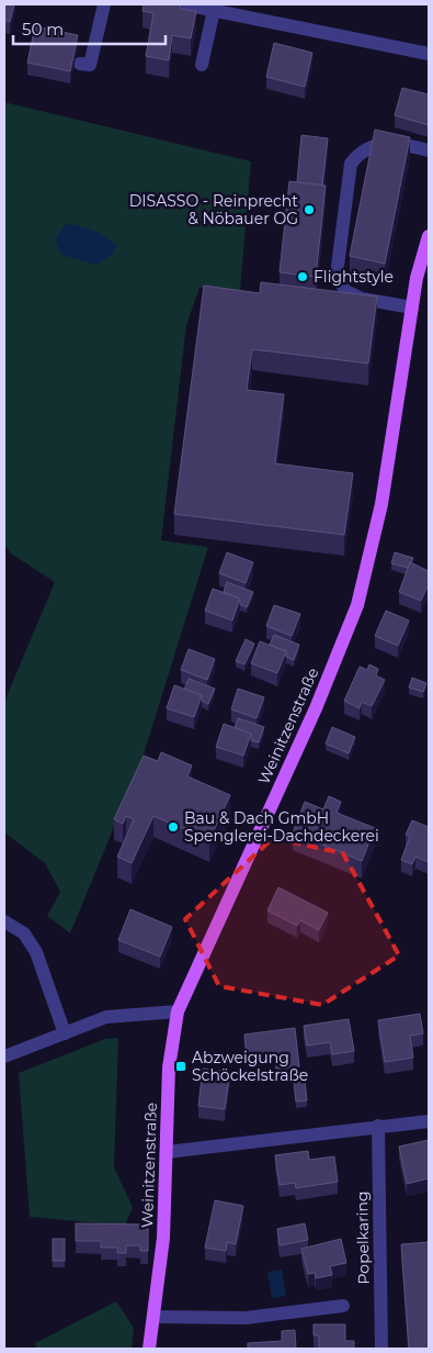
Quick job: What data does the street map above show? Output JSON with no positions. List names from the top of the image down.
{
  "streets": {
    "main road": ["Weinitzenstraße"],
    "street": ["Popelkaring"]
  },
  "places": {
    "other": ["DISASSO - Reinprecht & Nöbauer OG", "Flightstyle", "Bau & Dach GmbH Spenglerei-Dachdeckerei"],
    "transit": ["Abzweigung Schöckelstraße"]
  },
  "scale_bar": "50 m"
}
